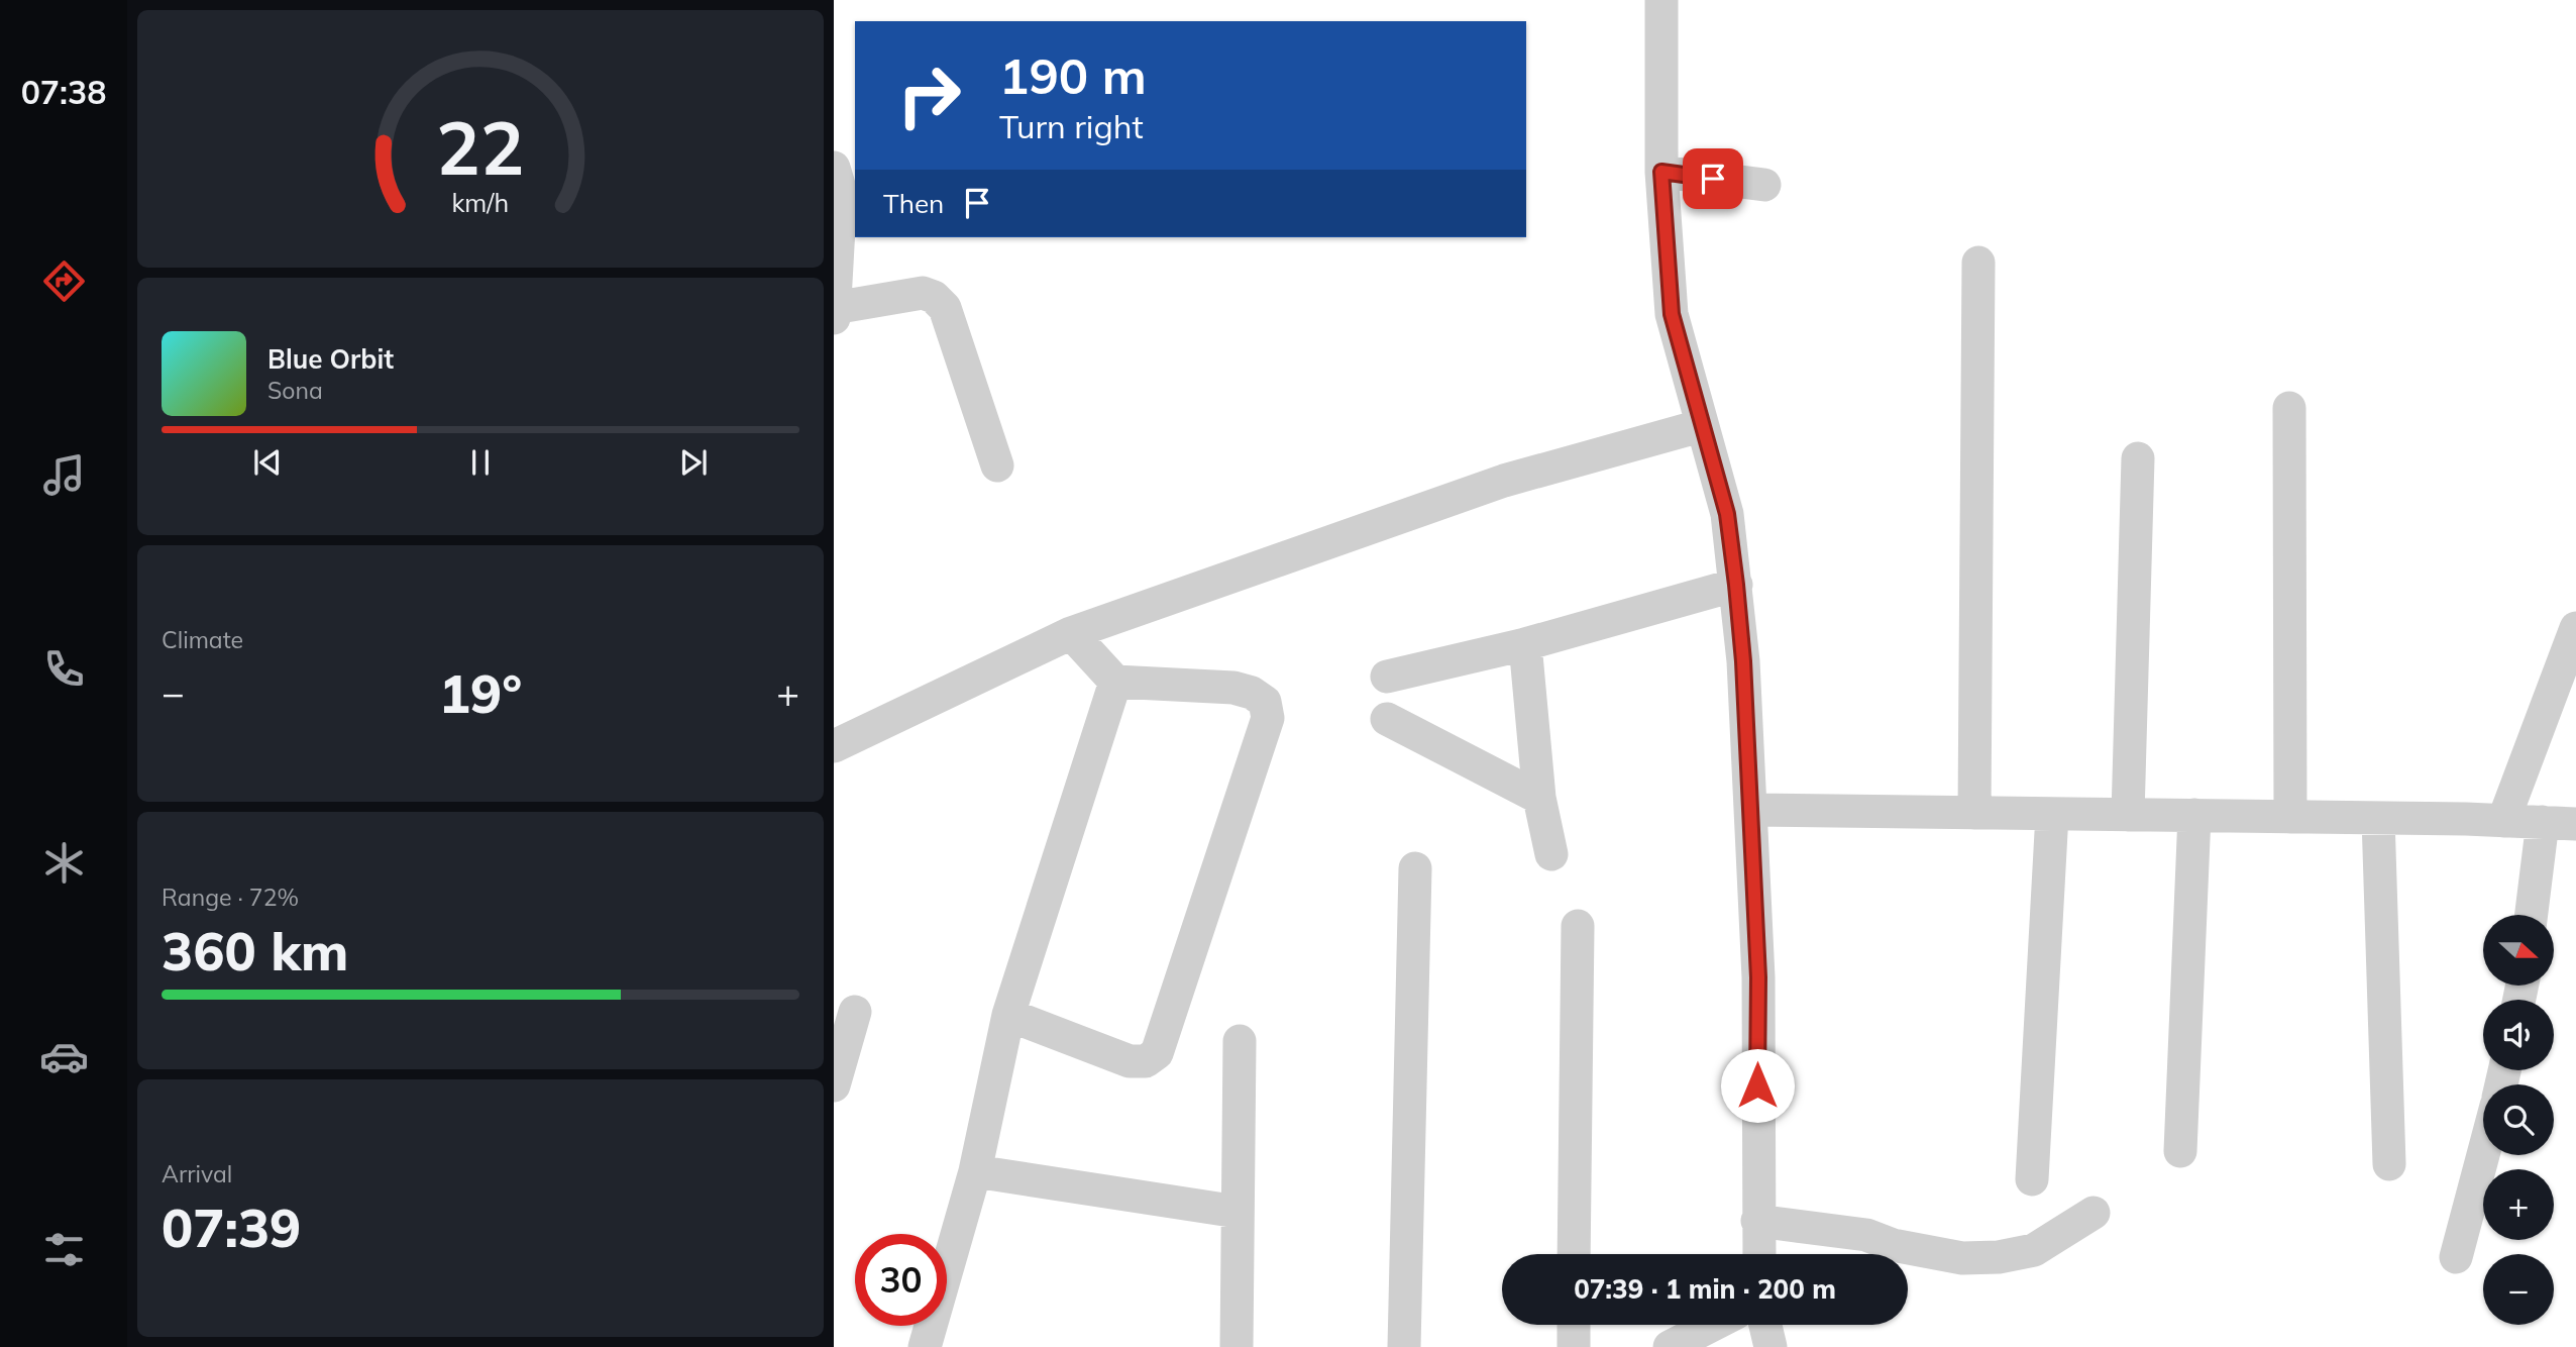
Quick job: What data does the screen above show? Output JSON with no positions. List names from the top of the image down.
{
  "north": "right",
  "page": {
    "tabs": "07:38",
    "turn": ["190 m", "Turn right"],
    "then": "Then",
    "song": ["Blue Orbit", "Sona"],
    "tile": [
      "Climate",
      ["Range · 72%", "360 km"],
      ["Arrival", "07:39"]
    ],
    "heat": ["−", "19°", "+"],
    "map_buttons": ["+", "−"],
    "limit": "30",
    "trip": "07:39 · 1 min · 200 m",
    "gauge": ["22", "km/h"]
  }
}
